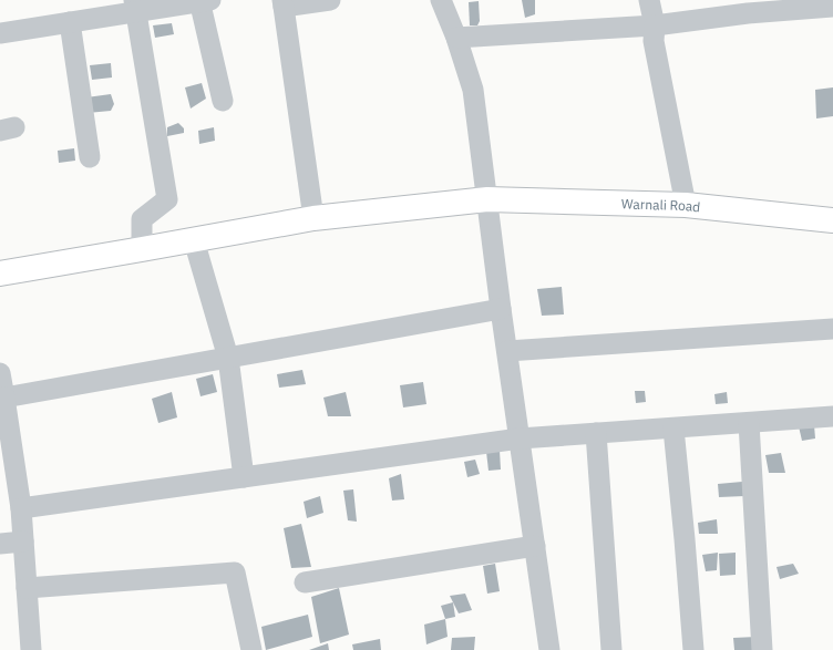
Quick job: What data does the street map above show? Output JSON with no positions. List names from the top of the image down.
{
  "streets": {
    "main road": ["Warnali Road"]
  }
}
